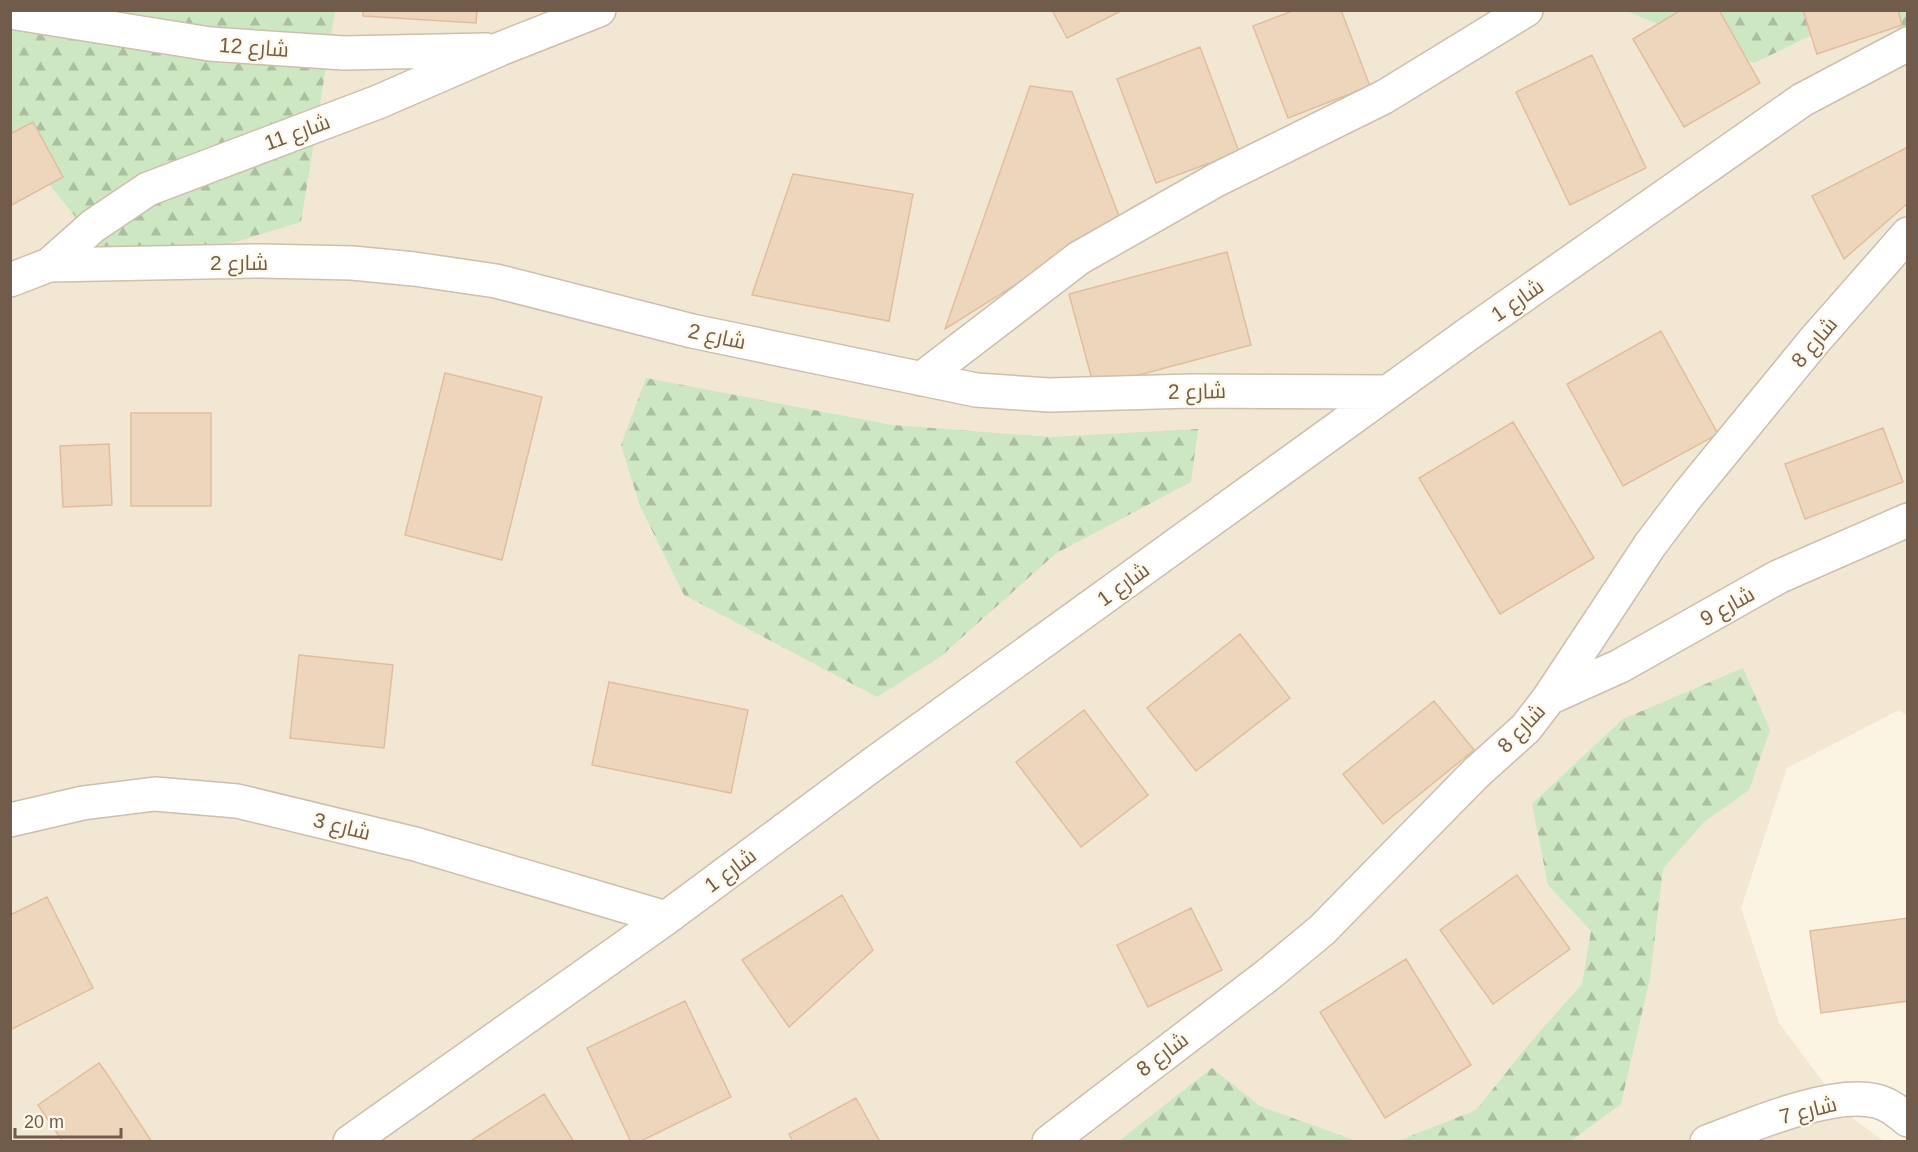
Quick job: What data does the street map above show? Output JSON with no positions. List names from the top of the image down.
{
  "streets": {
    "street": [
      "شارع 12",
      "شارع 11",
      "شارع 2",
      "شارع 1",
      "شارع 8",
      "شارع 9",
      "شارع 3",
      "شارع 7"
    ]
  },
  "crossings": [
    ["شارع 12", "شارع 11"],
    ["شارع 11", "شارع 2"],
    ["شارع 2", "شارع 1"],
    ["شارع 1", "شارع 3"],
    ["شارع 8", "شارع 9"]
  ],
  "scale_bar": "20 m"
}
